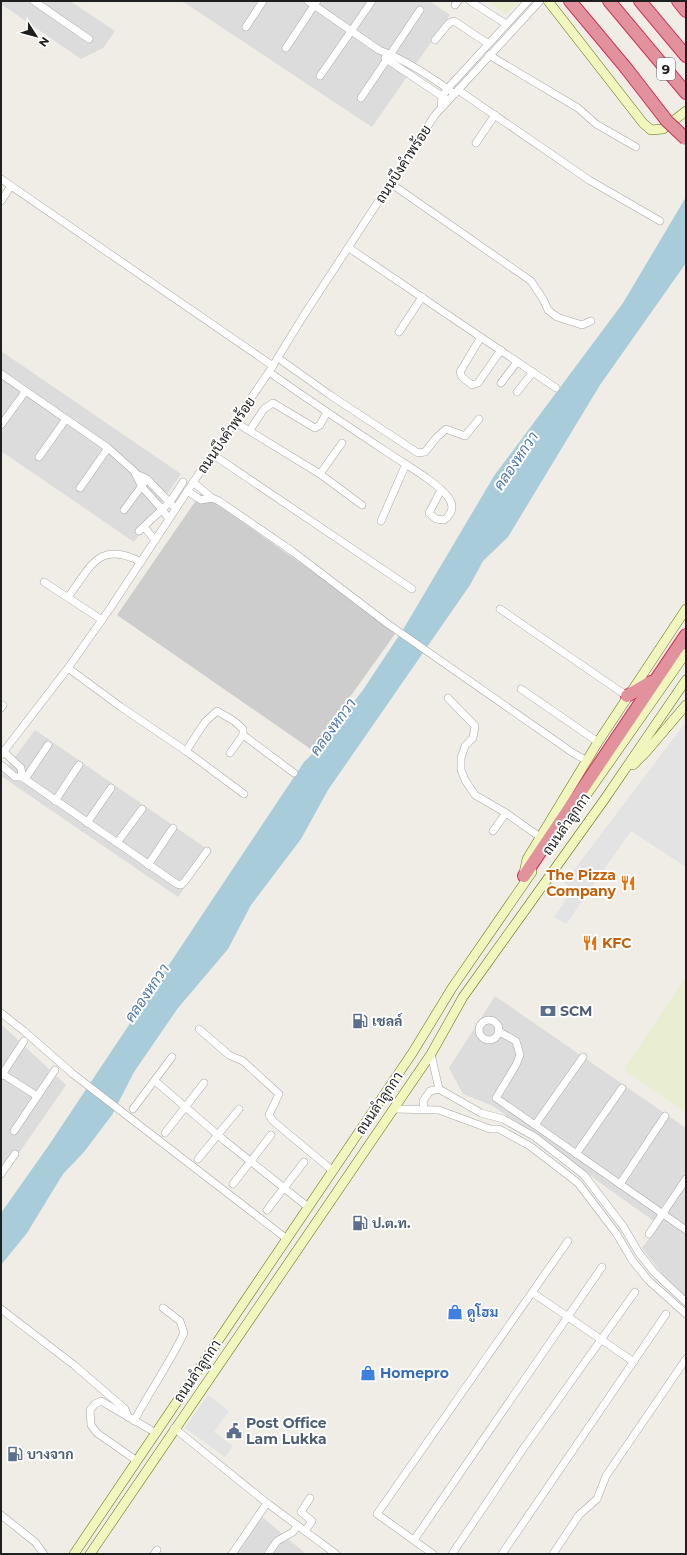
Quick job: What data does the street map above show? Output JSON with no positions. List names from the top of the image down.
{
  "streets": {
    "highway": ["9"],
    "main road": ["ถนนลำลูกกา"],
    "street": ["ถนนบึงคำพร้อย"]
  },
  "water": ["คลองหกวา"],
  "places": {
    "restaurant": ["The Pizza Company", "KFC"],
    "bank": ["SCM"],
    "fuel station": ["เชลล์", "ป.ต.ท.", "บางจาก"],
    "shop": ["ดูโฮม", "Homepro"],
    "public building": ["Post Office Lam Lukka"]
  },
  "north": "bottom right"
}
